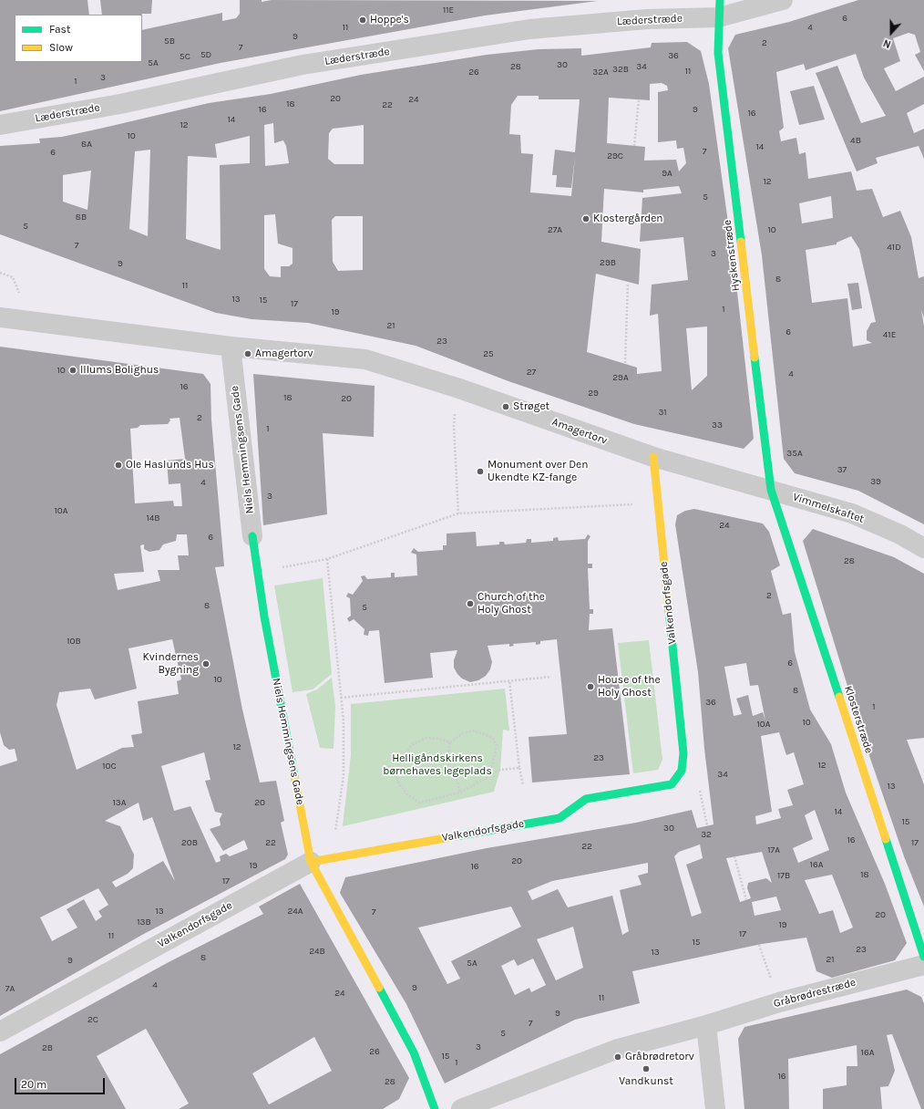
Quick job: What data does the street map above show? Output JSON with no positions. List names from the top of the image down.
{
  "streets": {
    "street": [
      "Læderstræde",
      "Hyskenstræde",
      "Amagertorv",
      "Niels Hemmingsens Gade",
      "Vimmelskaftet",
      "Valkendorfsgade",
      "Klosterstræde",
      "Gråbrødrestræde"
    ]
  },
  "crossings": [
    ["Læderstræde", "Hyskenstræde"],
    ["Hyskenstræde", "Amagertorv"],
    ["Hyskenstræde", "Vimmelskaftet"],
    ["Hyskenstræde", "Klosterstræde"],
    ["Amagertorv", "Niels Hemmingsens Gade"],
    ["Amagertorv", "Vimmelskaftet"],
    ["Amagertorv", "Valkendorfsgade"],
    ["Amagertorv", "Klosterstræde"],
    ["Niels Hemmingsens Gade", "Valkendorfsgade"],
    ["Vimmelskaftet", "Klosterstræde"]
  ],
  "parks": ["Helligåndskirkens børnehaves legeplads"],
  "places": [
    "Hoppe's",
    "Klostergården",
    "Amagertorv",
    "Illums Bolighus",
    "Strøget",
    "Ole Haslunds Hus",
    "Monument over Den Ukendte KZ-fange",
    "Church of the Holy Ghost",
    "Kvindernes Bygning",
    "House of the Holy Ghost",
    "Gråbrødretorv",
    "Vandkunst"
  ],
  "house_numbers": [
    "11E",
    "6",
    "11",
    "4",
    "9",
    "5B",
    "2",
    "7",
    "5D",
    "36",
    "5C",
    "5A",
    "30",
    "28",
    "34",
    "32B",
    "11",
    "26",
    "32A",
    "3",
    "1",
    "20",
    "24",
    "18",
    "22",
    "16",
    "9",
    "16",
    "14",
    "12",
    "10",
    "4B",
    "8A",
    "14",
    "7",
    "6",
    "29C",
    "9A",
    "12",
    "5",
    "8B",
    "5",
    "27A",
    "10",
    "7",
    "41D",
    "3",
    "29B",
    "9",
    "8",
    "11",
    "13",
    "15",
    "17",
    "1",
    "19",
    "21",
    "6",
    "41E",
    "23",
    "25",
    "10",
    "27",
    "4",
    "29A",
    "16",
    "29",
    "18",
    "20",
    "31",
    "2",
    "33",
    "1",
    "35A",
    "37",
    "39",
    "4",
    "3",
    "10A",
    "14B",
    "24",
    "6",
    "28",
    "2",
    "8",
    "5",
    "10B",
    "6",
    "10",
    "8",
    "36",
    "1",
    "10",
    "10A",
    "12",
    "23",
    "12",
    "10C",
    "34",
    "13",
    "13A",
    "20",
    "14",
    "15",
    "30",
    "32",
    "16",
    "20B",
    "22",
    "17",
    "22",
    "17A",
    "20",
    "16A",
    "19",
    "16",
    "18",
    "17B",
    "17",
    "13",
    "24A",
    "7",
    "20",
    "13B",
    "19",
    "17",
    "11",
    "15",
    "23",
    "24B",
    "13",
    "8",
    "21",
    "9",
    "5A",
    "4",
    "9",
    "7A",
    "24",
    "11",
    "9",
    "2C",
    "7",
    "5",
    "3",
    "2B",
    "26",
    "16A",
    "15",
    "1",
    "16",
    "28"
  ],
  "legend": ["Fast", "Slow"],
  "scale_bar": "20 m",
  "north": "bottom"
}
